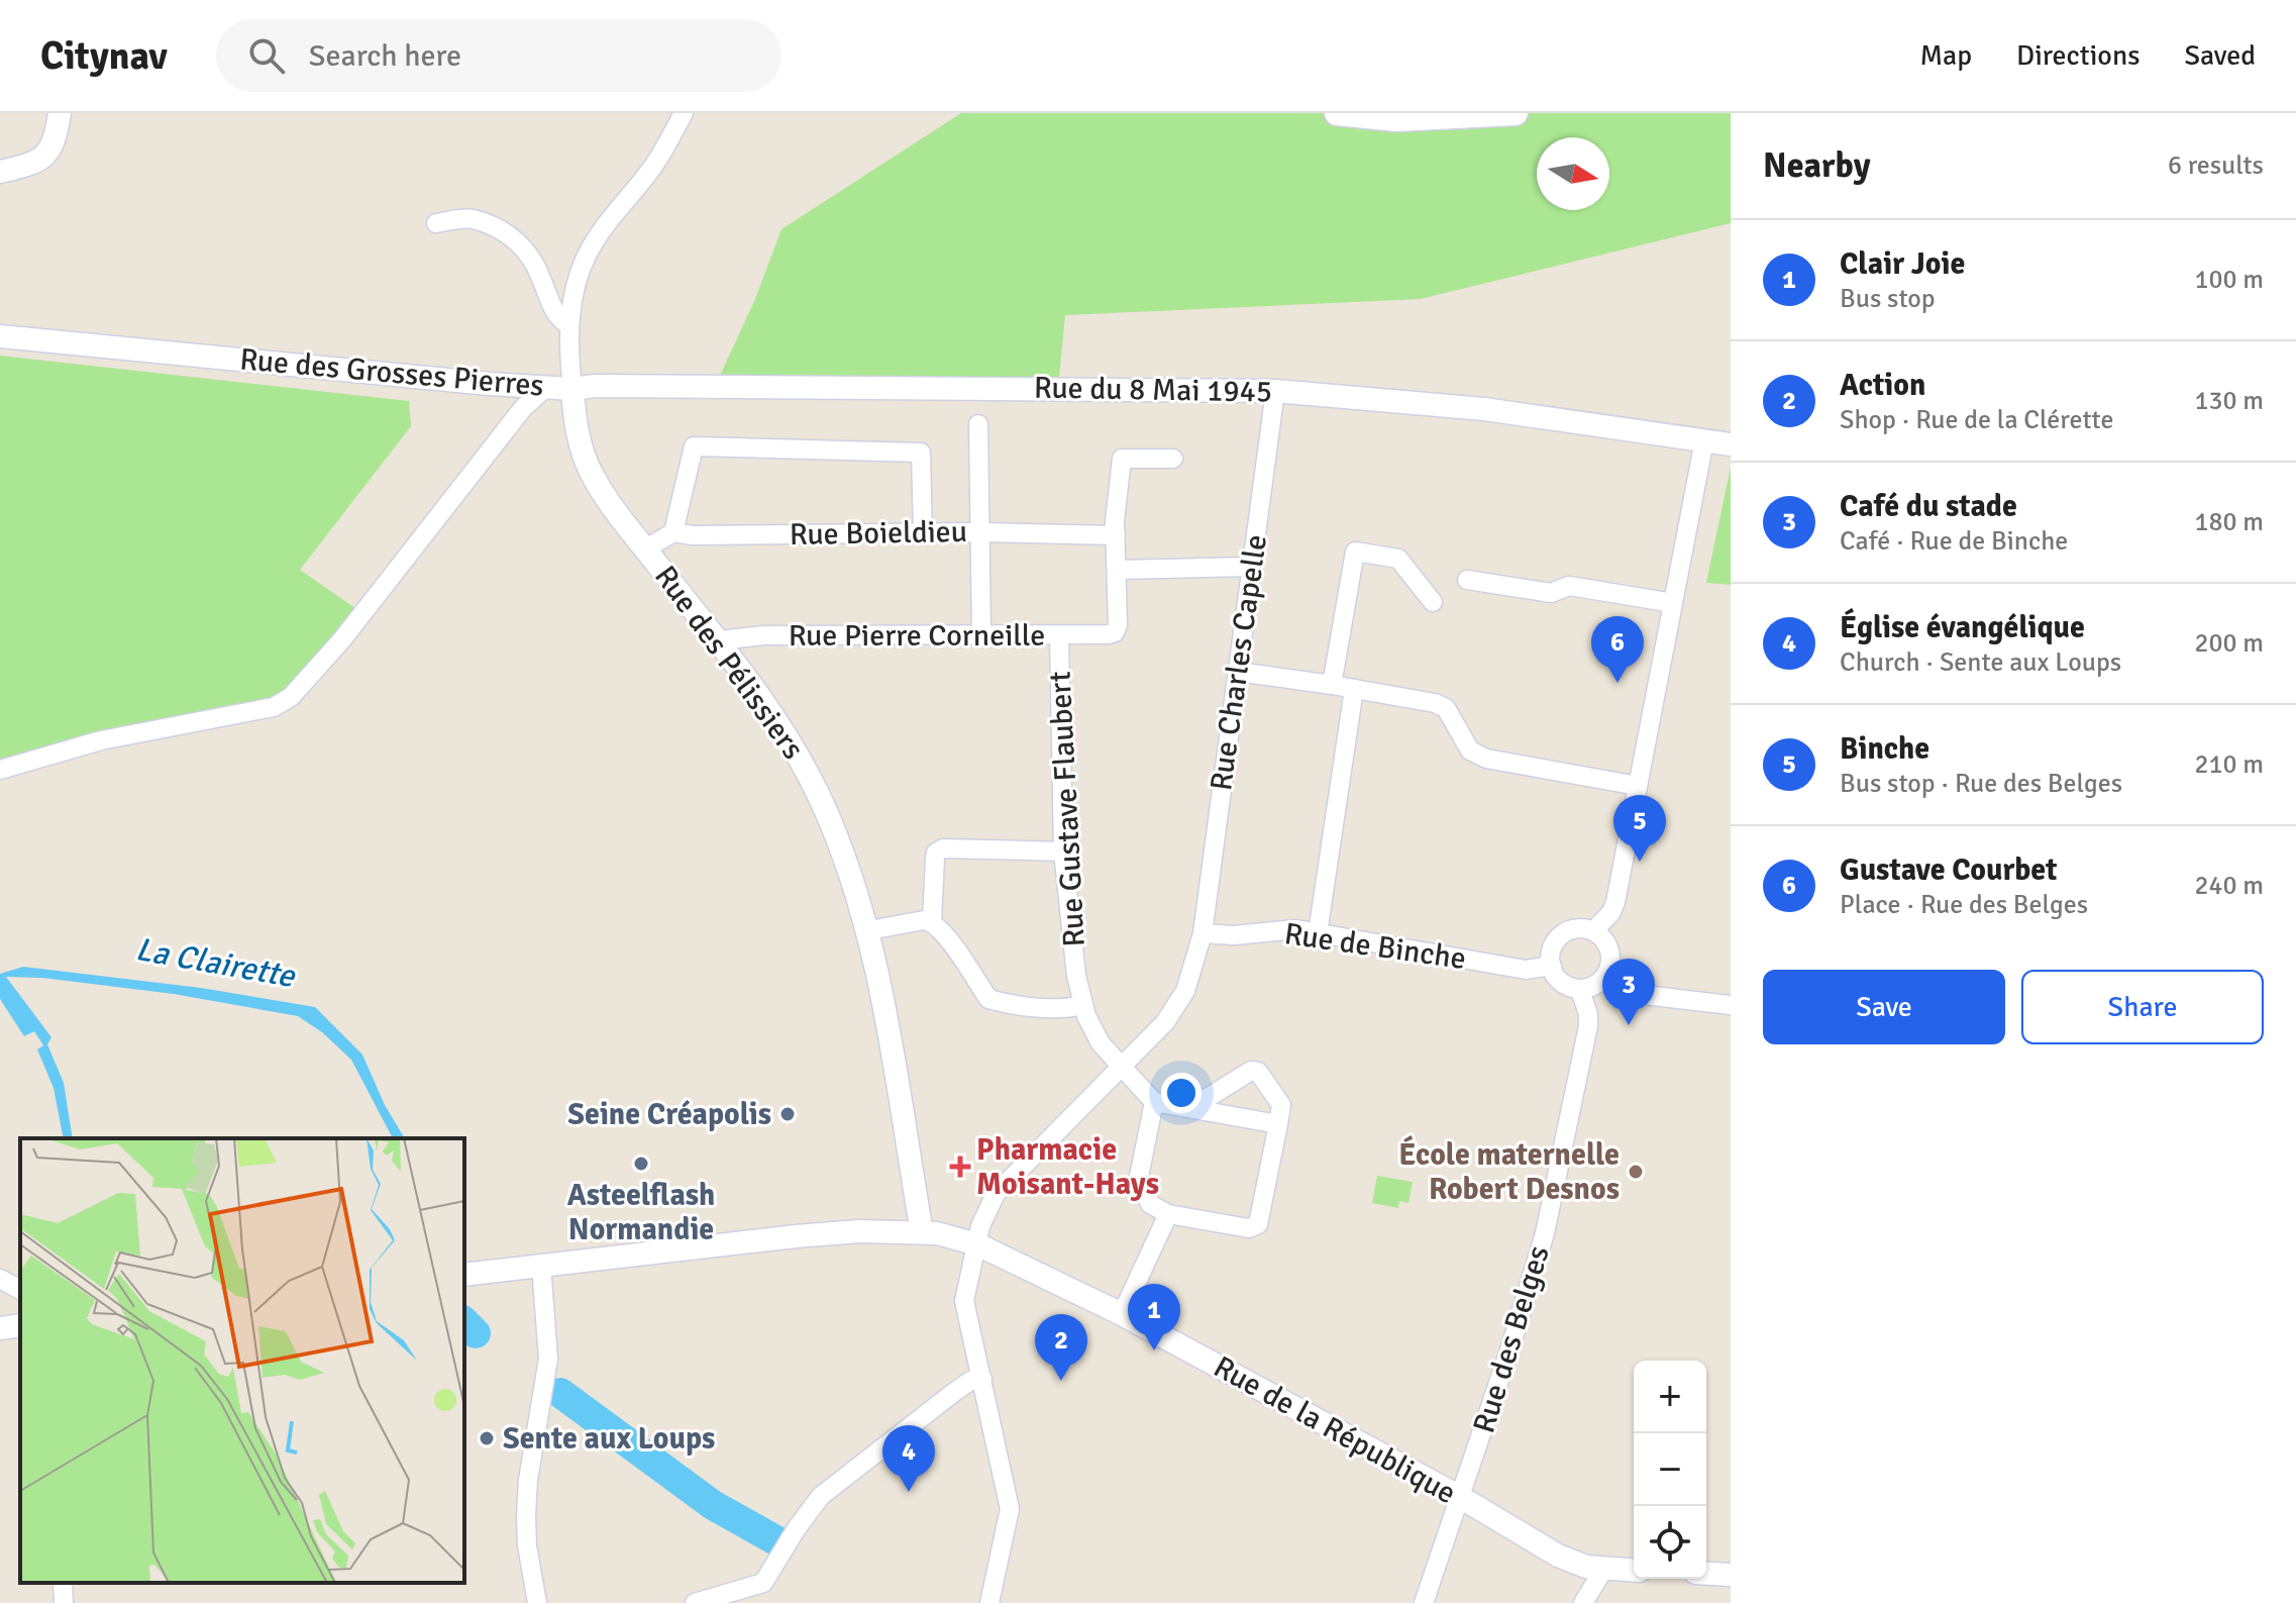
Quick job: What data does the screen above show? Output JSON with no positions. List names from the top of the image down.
{
  "streets": {
    "street": [
      "Rue des Grosses Pierres",
      "Rue du 8 Mai 1945",
      "Rue Boieldieu",
      "Rue Pierre Corneille",
      "Rue des Pélissiers",
      "Rue Charles Capelle",
      "Rue Gustave Flaubert",
      "Rue de Binche",
      "Rue des Belges",
      "Rue de la République"
    ]
  },
  "crossings": [
    ["Rue des Grosses Pierres", "Rue du 8 Mai 1945"],
    ["Rue des Grosses Pierres", "Rue des Pélissiers"],
    ["Rue du 8 Mai 1945", "Rue des Pélissiers"],
    ["Rue du 8 Mai 1945", "Rue Charles Capelle"],
    ["Rue Pierre Corneille", "Rue des Pélissiers"],
    ["Rue Pierre Corneille", "Rue Gustave Flaubert"],
    ["Rue des Pélissiers", "Rue de la République"],
    ["Rue Charles Capelle", "Rue de Binche"],
    ["Rue de Binche", "Rue des Belges"],
    ["Rue des Belges", "Rue de la République"]
  ],
  "water": ["La Clairette"],
  "places": {
    "other": [
      "Seine Créapolis",
      "Asteelflash Normandie",
      "École maternelle Robert Desnos",
      "Sente aux Loups"
    ],
    "health": ["Pharmacie Moisant-Hays"]
  },
  "north": "right",
  "page": {
    "header": "Citynav",
    "search": "Search here",
    "nav": ["Map", "Directions", "Saved"],
    "heading": ["Nearby", "6 results"],
    "list": [
      {
        "mark": "1",
        "name": "Clair Joie",
        "note": "Bus stop",
        "value": "100 m"
      },
      {
        "mark": "2",
        "name": "Action",
        "note": "Shop · Rue de la Clérette",
        "value": "130 m"
      },
      {
        "mark": "3",
        "name": "Café du stade",
        "note": "Café · Rue de Binche",
        "value": "180 m"
      },
      {
        "mark": "4",
        "name": "Église évangélique",
        "note": "Church · Sente aux Loups",
        "value": "200 m"
      },
      {
        "mark": "5",
        "name": "Binche",
        "note": "Bus stop · Rue des Belges",
        "value": "210 m"
      },
      {
        "mark": "6",
        "name": "Gustave Courbet",
        "note": "Place · Rue des Belges",
        "value": "240 m"
      }
    ],
    "pins": [
      "6",
      "5",
      "3",
      "1",
      "2",
      "4"
    ],
    "buttons": ["Save", "Share"],
    "map_buttons": ["+", "−"]
  }
}
